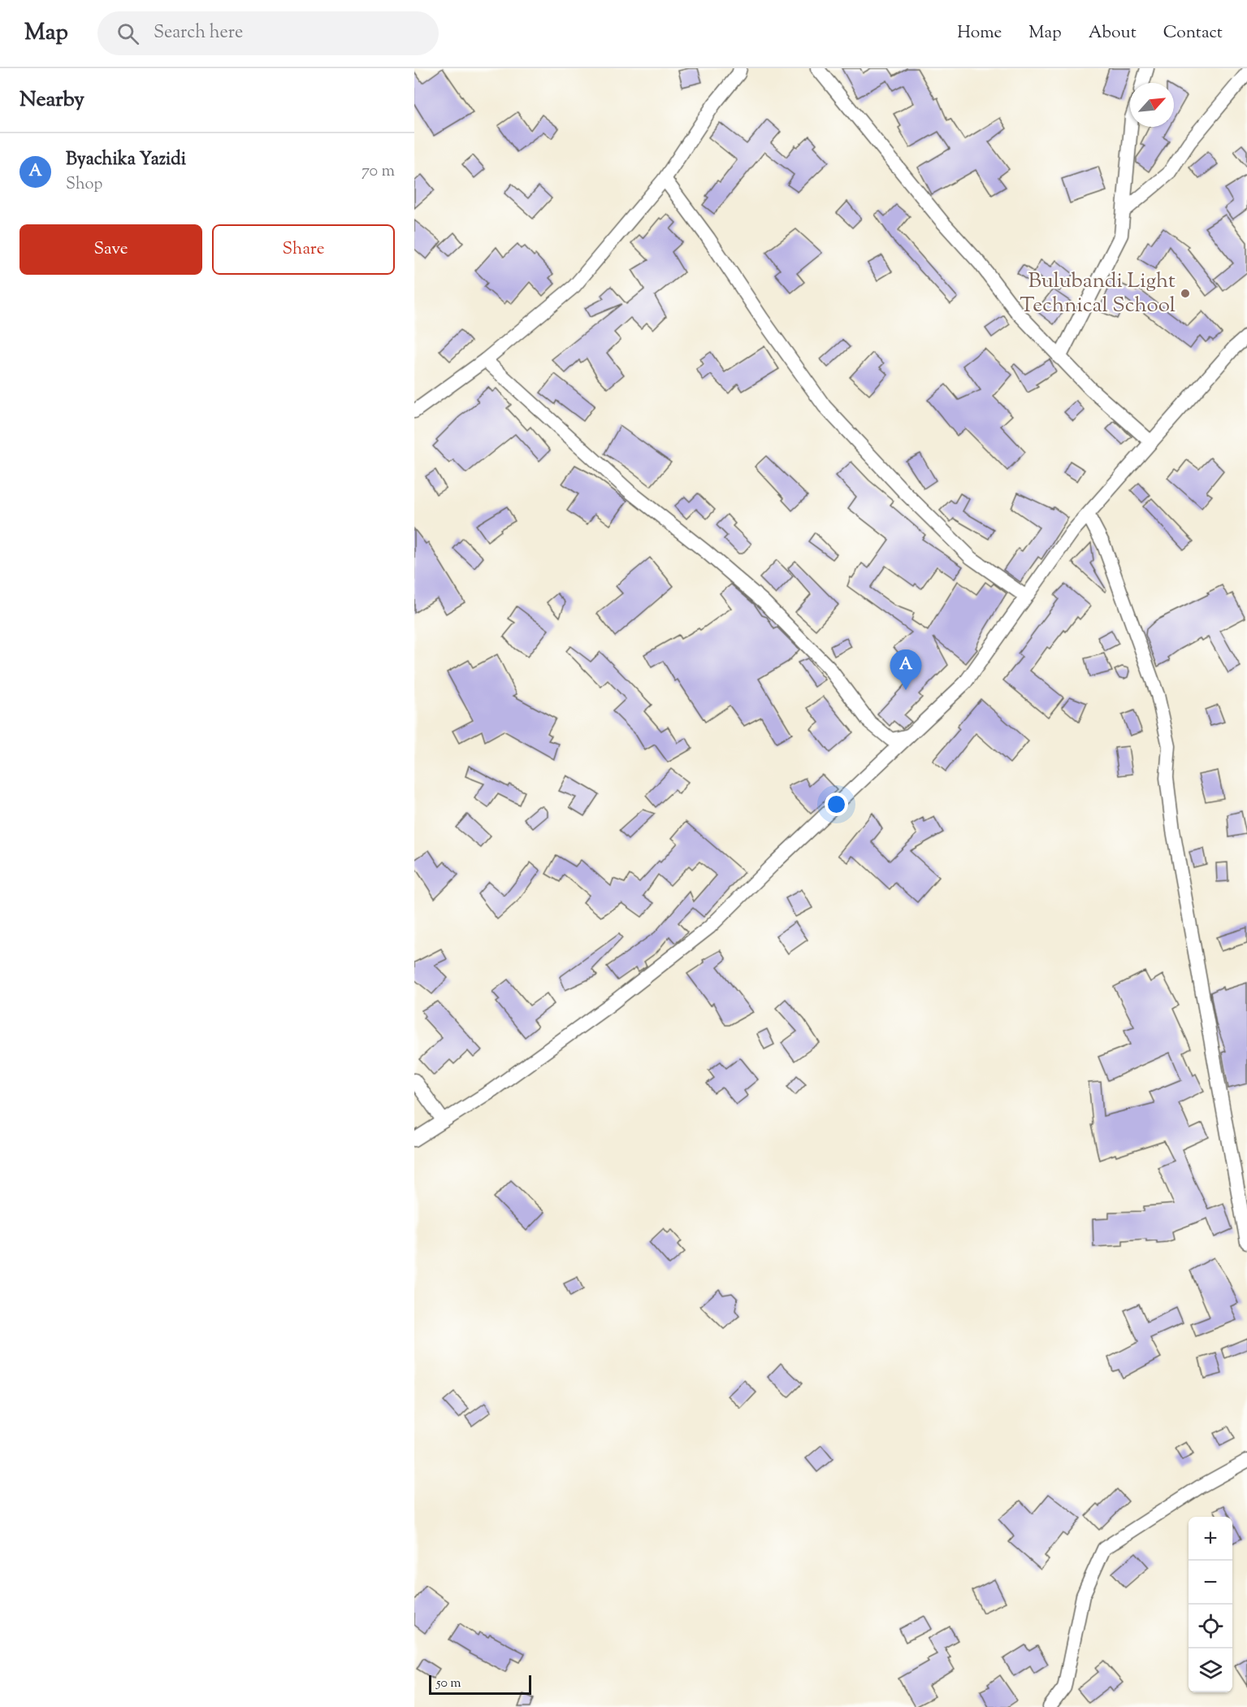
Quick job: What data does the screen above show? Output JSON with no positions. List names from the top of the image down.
{
  "places": ["Bulubandi Light Technical School"],
  "scale_bar": "50 m",
  "north": "top right",
  "page": {
    "header": "Map",
    "search": "Search here",
    "nav": [
      "Home",
      "Map",
      "About",
      "Contact"
    ],
    "heading": "Nearby",
    "list": [
      {
        "mark": "A",
        "name": "Byachika Yazidi",
        "note": "Shop",
        "value": "70 m"
      }
    ],
    "buttons": ["Save", "Share"],
    "pins": "A",
    "map_buttons": ["+", "−"],
    "scale": "50 m"
  }
}
